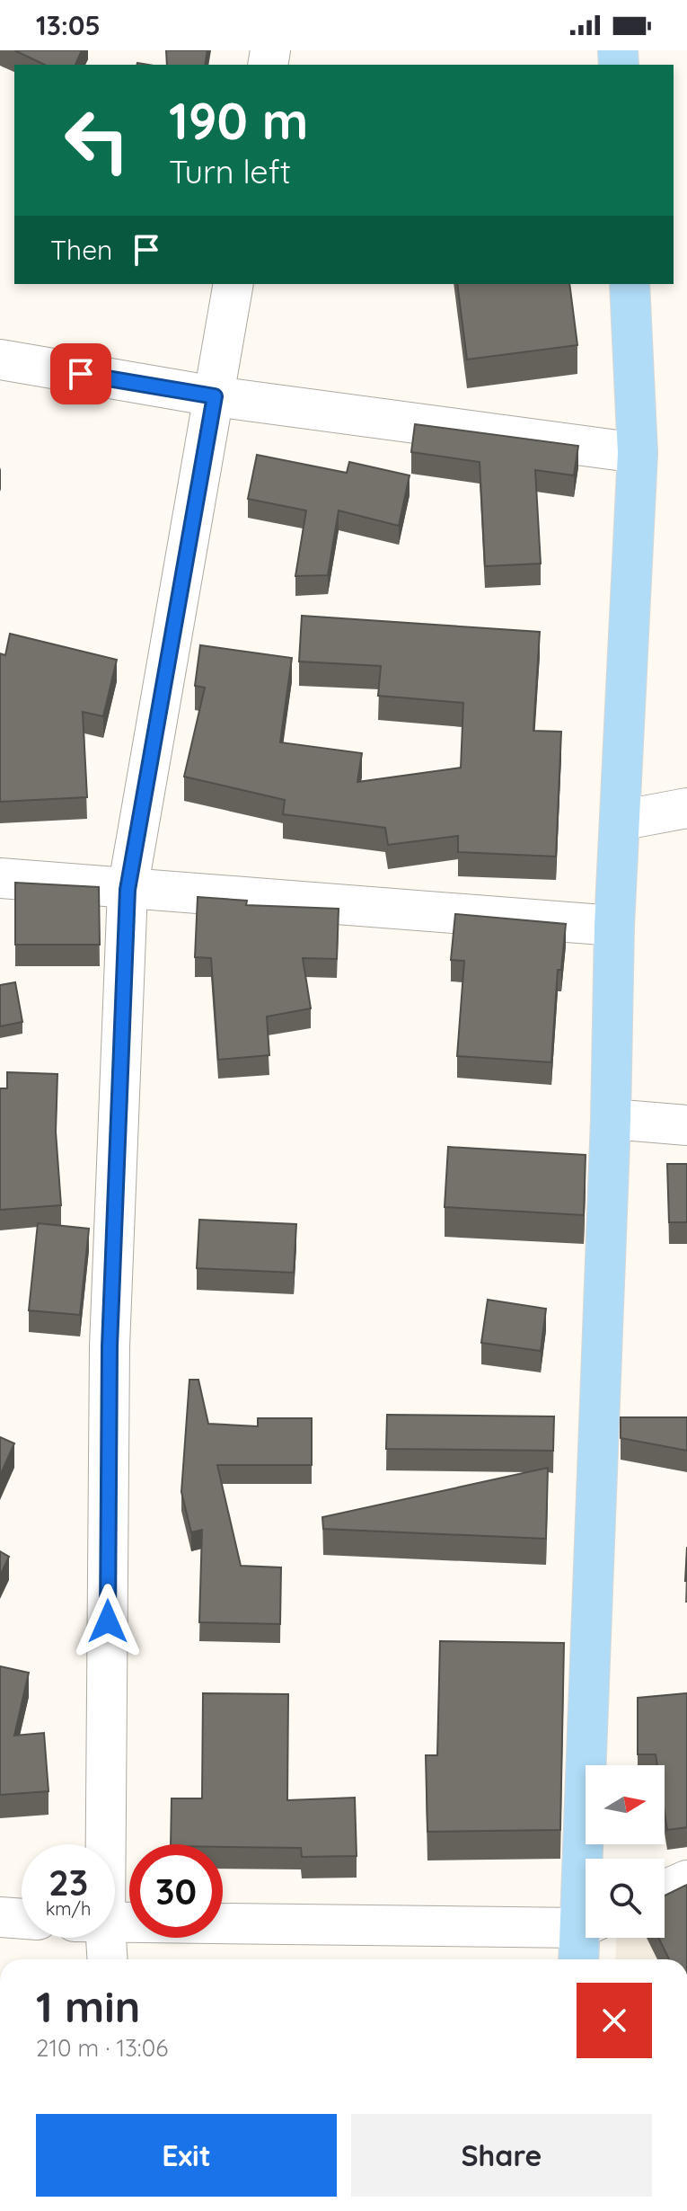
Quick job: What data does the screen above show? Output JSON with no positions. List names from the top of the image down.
{
  "north": "right",
  "page": {
    "status": "13:05",
    "turn": ["190 m", "Turn left"],
    "then": "Then",
    "speed": "23 km/h",
    "limit": "30",
    "heading": ["1 min", "210 m · 13:06"],
    "buttons": ["Exit", "Share"]
  }
}
